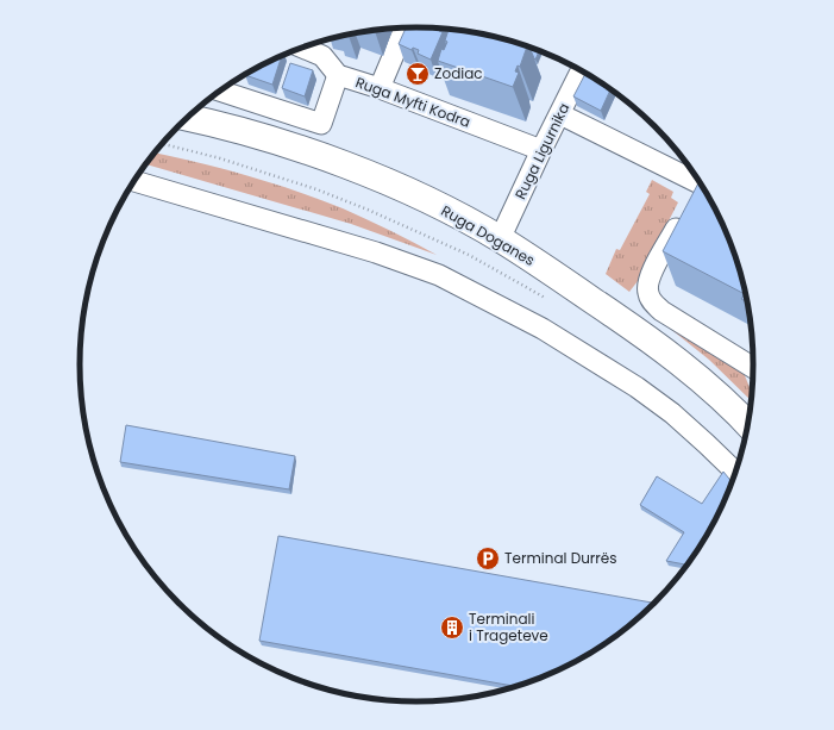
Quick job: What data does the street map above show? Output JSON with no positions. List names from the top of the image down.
{
  "streets": {
    "main road": ["Ruga Doganes"],
    "street": ["Ruga Myfti Kodra", "Ruga Ligurnika"]
  },
  "crossings": [
    ["Ruga Myfti Kodra", "Ruga Ligurnika"],
    ["Ruga Ligurnika", "Ruga Doganes"]
  ],
  "places": {
    "bar": ["Zodiac"],
    "parking": ["Terminal Durrës"],
    "building": ["Terminali i Trageteve"]
  }
}
